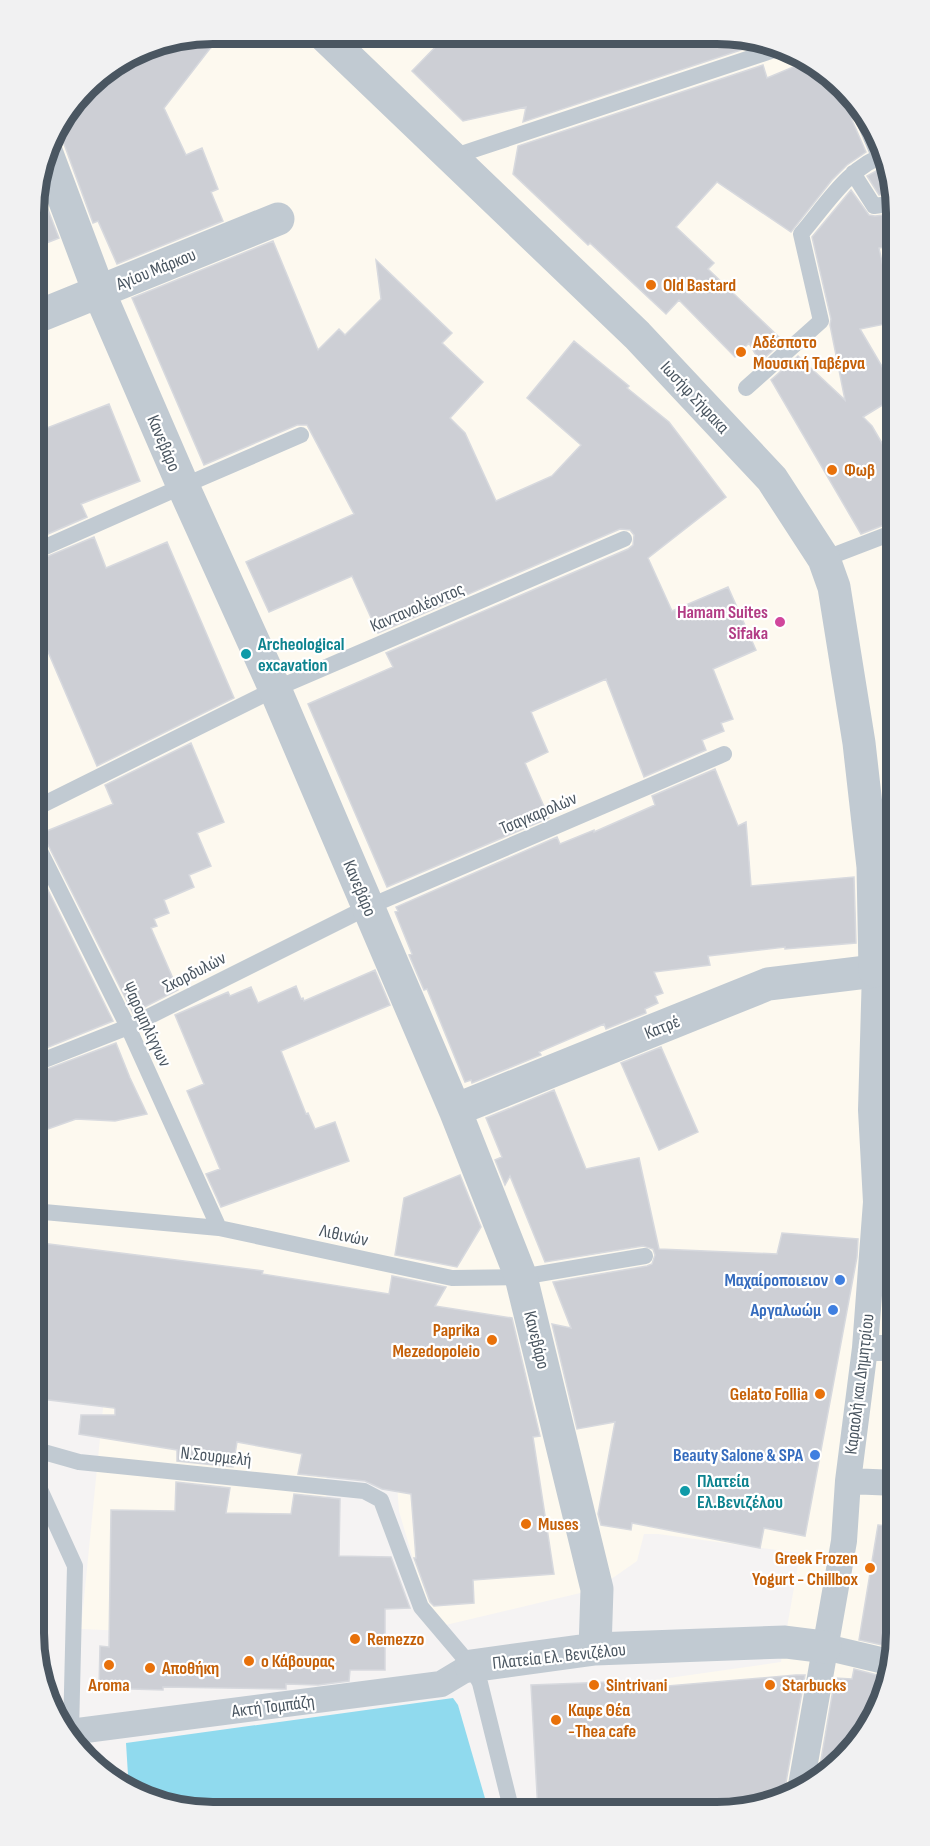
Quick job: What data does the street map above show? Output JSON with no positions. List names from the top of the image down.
{
  "streets": {
    "street": [
      "Αγίου Μάρκου",
      "Ιωσήφ Σήφακα",
      "Κανεβάρο",
      "Κατρέ",
      "Καραολή και Δημητρίου",
      "Πλατεία Ελ. Βενιζέλου",
      "Ακτή Τομπάζη"
    ],
    "lane": [
      "Καντανολέοντος",
      "Τσαγκαρολών",
      "Σκορδυλών",
      "Ψαρομηλίγγων",
      "Λιθινών",
      "Ν.Σουρμελή"
    ]
  },
  "crossings": [
    ["Αγίου Μάρκου", "Κανεβάρο"],
    ["Ιωσήφ Σήφακα", "Καραολή και Δημητρίου"],
    ["Κανεβάρο", "Καντανολέοντος"],
    ["Κανεβάρο", "Τσαγκαρολών"],
    ["Κανεβάρο", "Σκορδυλών"],
    ["Κανεβάρο", "Κατρέ"],
    ["Κανεβάρο", "Λιθινών"],
    ["Κανεβάρο", "Πλατεία Ελ. Βενιζέλου"],
    ["Τσαγκαρολών", "Σκορδυλών"],
    ["Σκορδυλών", "Ψαρομηλίγγων"],
    ["Ψαρομηλίγγων", "Λιθινών"],
    ["Κατρέ", "Καραολή και Δημητρίου"],
    ["Καραολή και Δημητρίου", "Πλατεία Ελ. Βενιζέλου"],
    ["Ν.Σουρμελή", "Πλατεία Ελ. Βενιζέλου"],
    ["Πλατεία Ελ. Βενιζέλου", "Ακτή Τομπάζη"]
  ],
  "places": [
    "Old Bastard",
    "Αδέσποτο Μουσική Ταβέρνα",
    "Φωβ",
    "Hamam Suites Sifaka",
    "Archeological excavation",
    "Μαχαίροποιειον",
    "Αργαλωώμ",
    "Paprika Mezedopoleio",
    "Gelato Follia",
    "Beauty Salone & SPA",
    "Πλατεία Ελ.Βενιζέλου",
    "Muses",
    "Greek Frozen Yogurt - Chillbox",
    "Remezzo",
    "ο Κάβουρας",
    "Aroma",
    "Αποθήκη",
    "Sintrivani",
    "Starbucks",
    "Καφε Θέα -Thea cafe"
  ]
}
